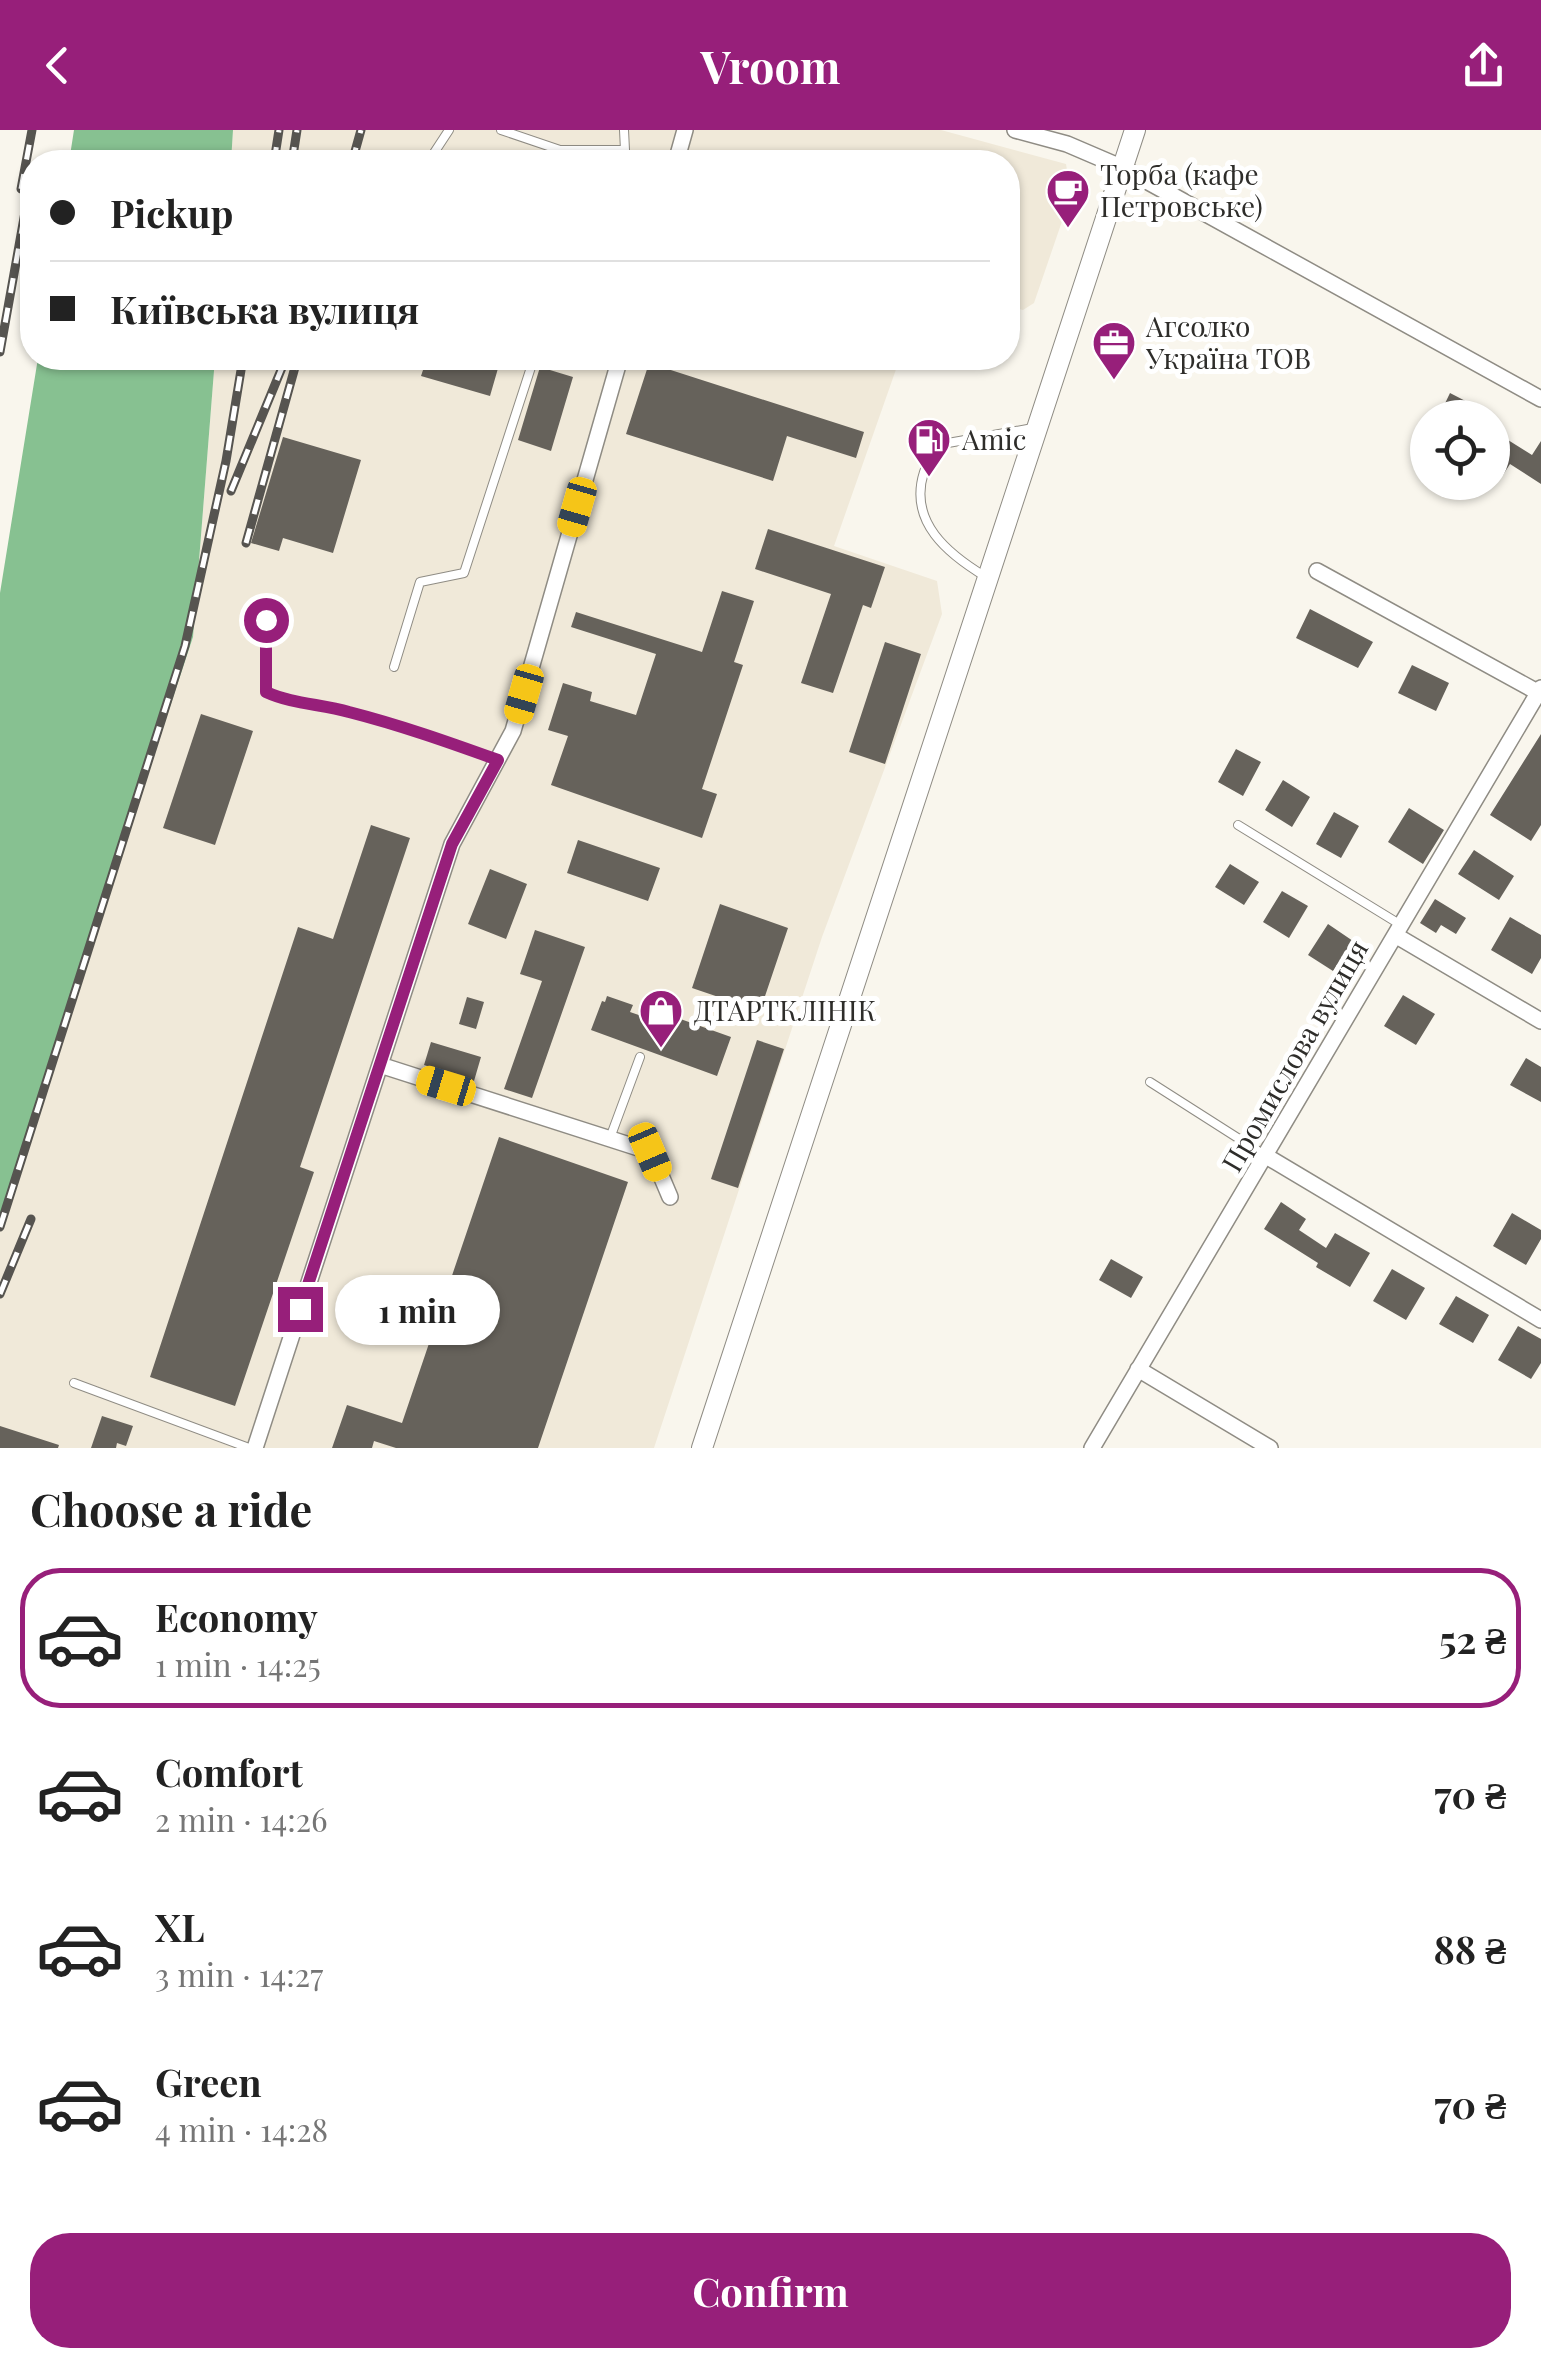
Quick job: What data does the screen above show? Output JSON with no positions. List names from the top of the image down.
{
  "streets": {
    "street": ["Промислова вулиця"]
  },
  "places": {
    "cafe": ["Торба (кафе Петровське)"],
    "office": ["Агсолко Україна ТОВ"],
    "fuel station": ["Amic"],
    "shop": ["ДТАРТКЛІНІК"]
  },
  "page": {
    "header": "Vroom",
    "banner": ["Pickup", "Київська вулиця"],
    "bubble": "1 min",
    "heading": "Choose a ride",
    "list": [
      {
        "name": "Economy",
        "note": "1 min · 14:25",
        "value": "52 ₴"
      },
      {
        "name": "Comfort",
        "note": "2 min · 14:26",
        "value": "70 ₴"
      },
      {
        "name": "XL",
        "note": "3 min · 14:27",
        "value": "88 ₴"
      },
      {
        "name": "Green",
        "note": "4 min · 14:28",
        "value": "70 ₴"
      }
    ],
    "buttons": "Confirm"
  }
}
